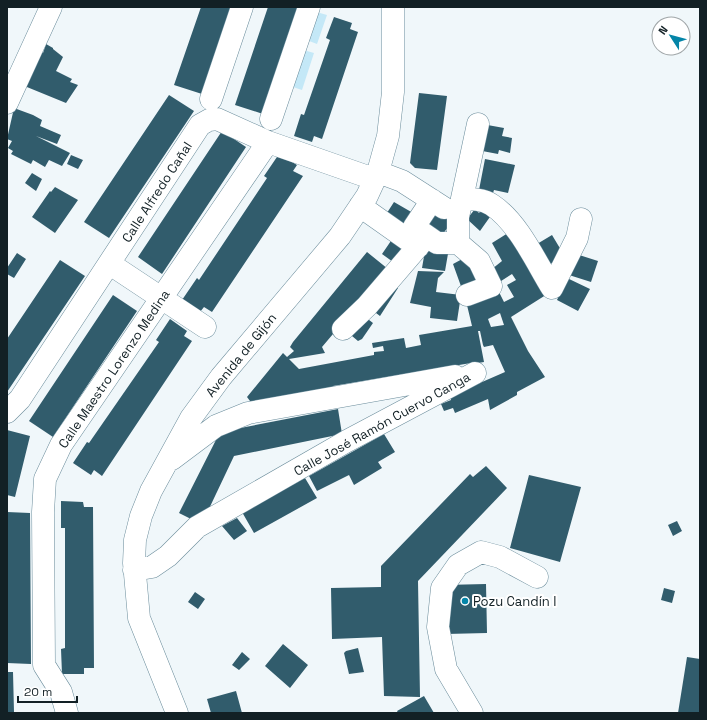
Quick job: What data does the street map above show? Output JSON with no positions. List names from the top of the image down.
{
  "streets": {
    "street": [
      "Calle Alfredo Cañal",
      "Avenida de Gijón",
      "Calle Maestro Lorenzo Medina",
      "Calle José Ramón Cuervo Canga"
    ]
  },
  "crossings": [
    ["Calle Alfredo Cañal", "Avenida de Gijón"],
    ["Calle Alfredo Cañal", "Calle Maestro Lorenzo Medina"],
    ["Avenida de Gijón", "Calle José Ramón Cuervo Canga"]
  ],
  "places": ["Pozu Candín I"],
  "scale_bar": "20 m",
  "north": "top left"
}
